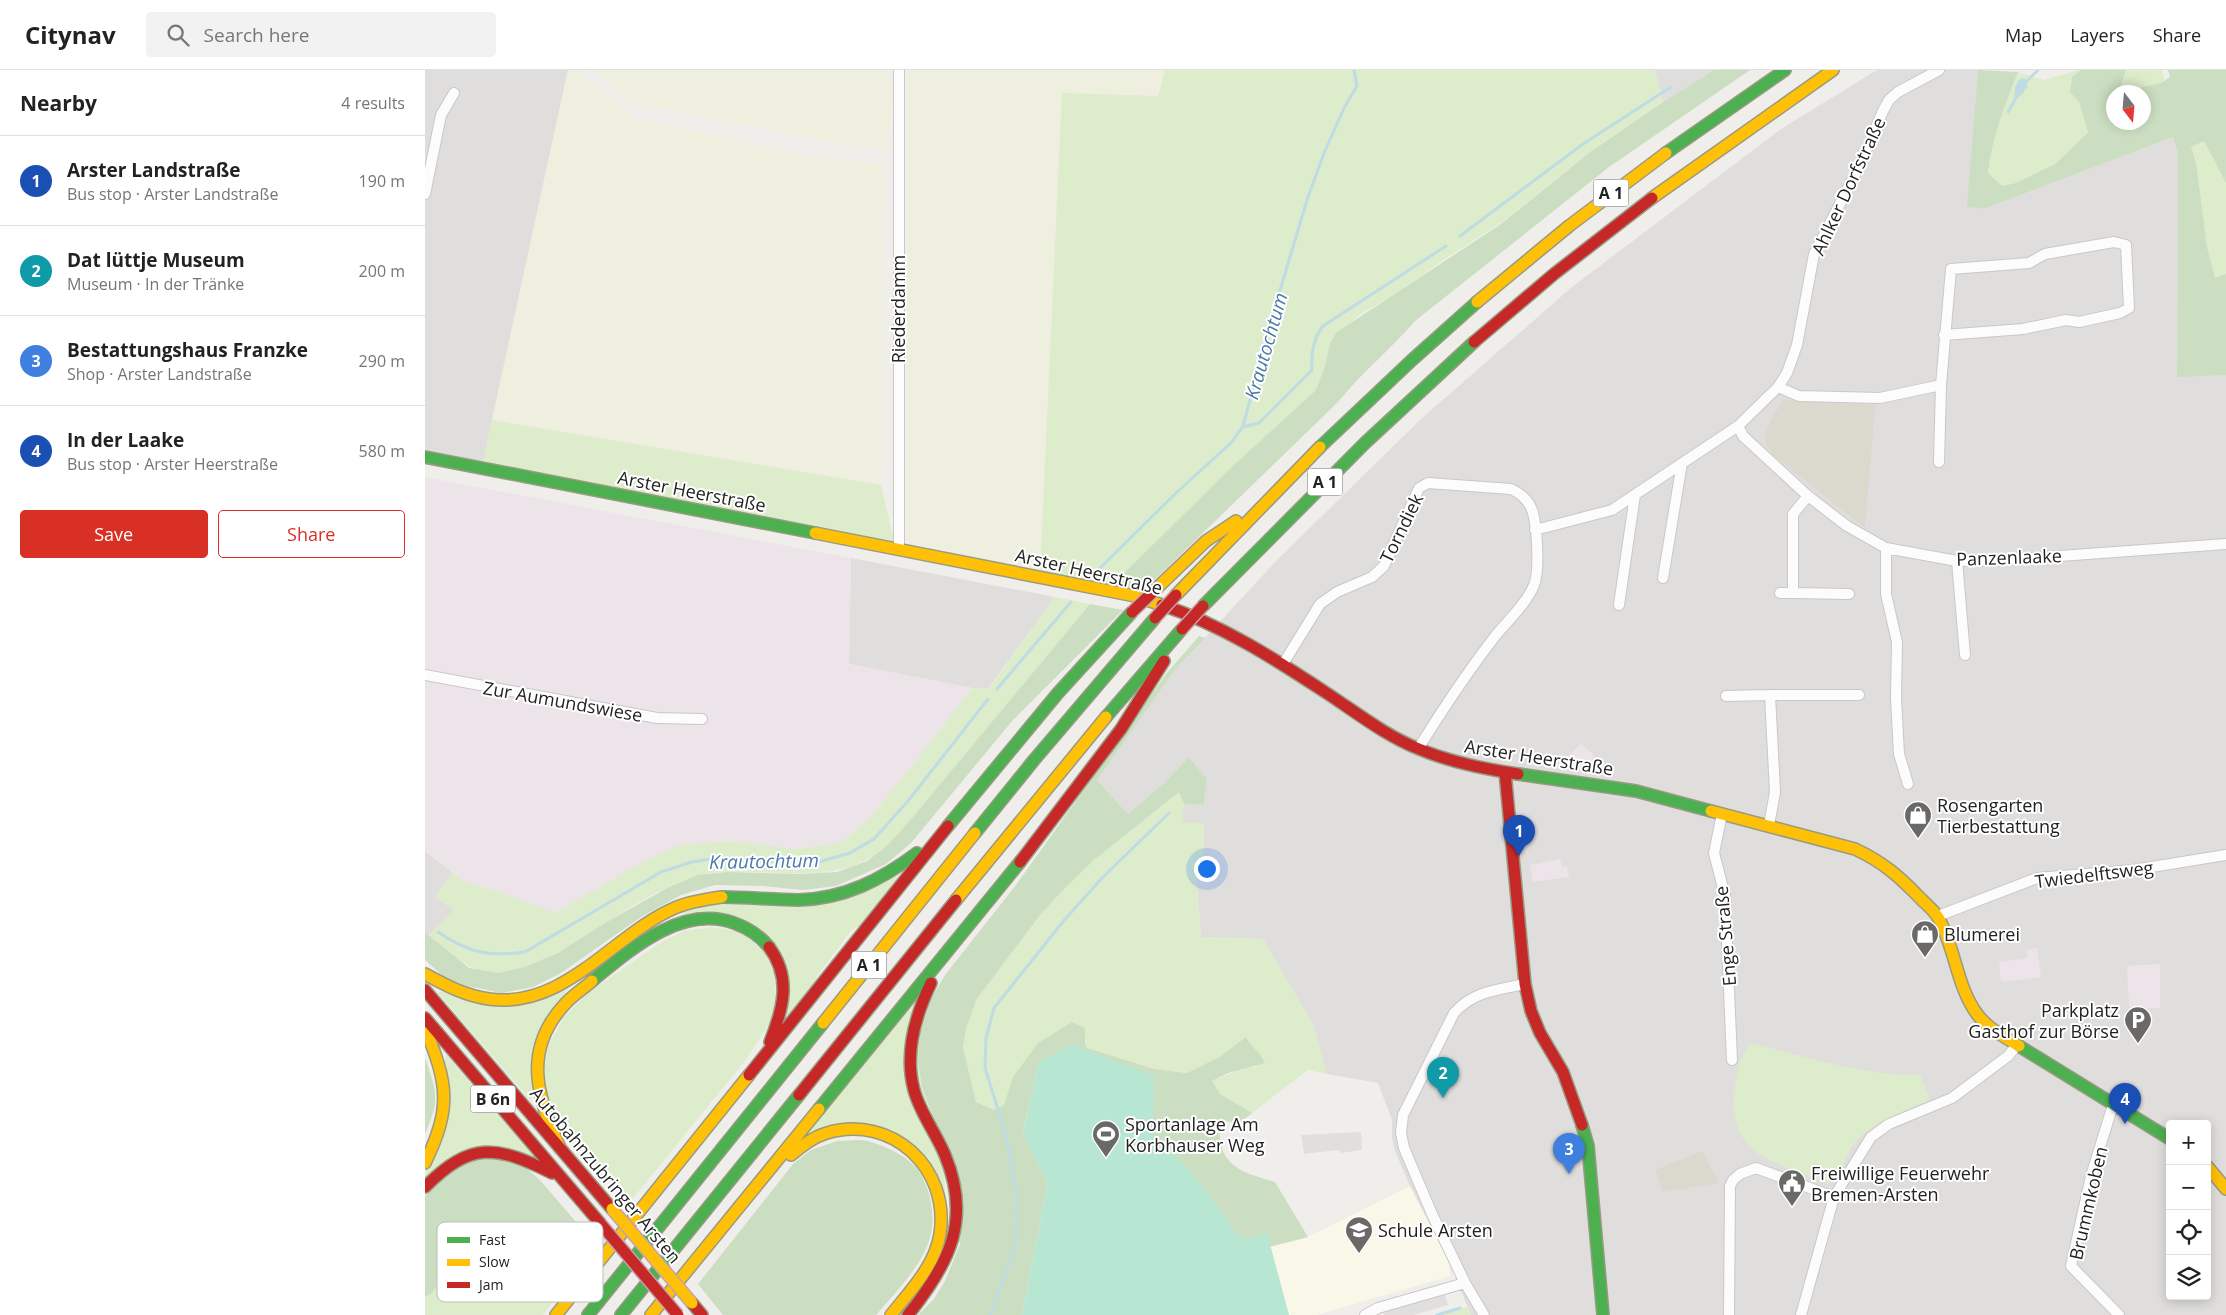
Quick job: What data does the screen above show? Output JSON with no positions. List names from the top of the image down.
{
  "streets": {
    "main road": [
      "A 1",
      "Arster Heerstraße",
      "B 6n",
      "Autobahnzubringer Arsten"
    ],
    "street": [
      "Ahlker Dorfstraße",
      "Riederdamm",
      "Torndiek",
      "Panzenlaake",
      "Zur Aumundswiese",
      "Twiedelftsweg",
      "Enge Straße",
      "Brummkoben"
    ]
  },
  "crossings": [
    ["Ahlker Dorfstraße", "Torndiek"],
    ["Ahlker Dorfstraße", "Panzenlaake"],
    ["Riederdamm", "Arster Heerstraße"],
    ["Arster Heerstraße", "Torndiek"],
    ["Arster Heerstraße", "Twiedelftsweg"],
    ["Arster Heerstraße", "Enge Straße"],
    ["Arster Heerstraße", "Brummkoben"]
  ],
  "water": ["Krautochtum"],
  "places": {
    "shop": ["Rosengarten Tierbestattung", "Blumerei"],
    "parking": ["Parkplatz Gasthof zur Börse"],
    "sports": ["Sportanlage Am Korbhauser Weg"],
    "public building": ["Freiwillige Feuerwehr Bremen-Arsten"],
    "school or university": ["Schule Arsten"]
  },
  "legend": ["Fast", "Slow", "Jam"],
  "north": "bottom",
  "page": {
    "header": "Citynav",
    "search": "Search here",
    "nav": ["Map", "Layers", "Share"],
    "heading": ["Nearby", "4 results"],
    "list": [
      {
        "mark": "1",
        "name": "Arster Landstraße",
        "note": "Bus stop · Arster Landstraße",
        "value": "190 m"
      },
      {
        "mark": "2",
        "name": "Dat lüttje Museum",
        "note": "Museum · In der Tränke",
        "value": "200 m"
      },
      {
        "mark": "3",
        "name": "Bestattungshaus Franzke",
        "note": "Shop · Arster Landstraße",
        "value": "290 m"
      },
      {
        "mark": "4",
        "name": "In der Laake",
        "note": "Bus stop · Arster Heerstraße",
        "value": "580 m"
      }
    ],
    "buttons": ["Save", "Share"],
    "pins": [
      "1",
      "2",
      "4",
      "3"
    ],
    "map_buttons": ["+", "−"]
  }
}
